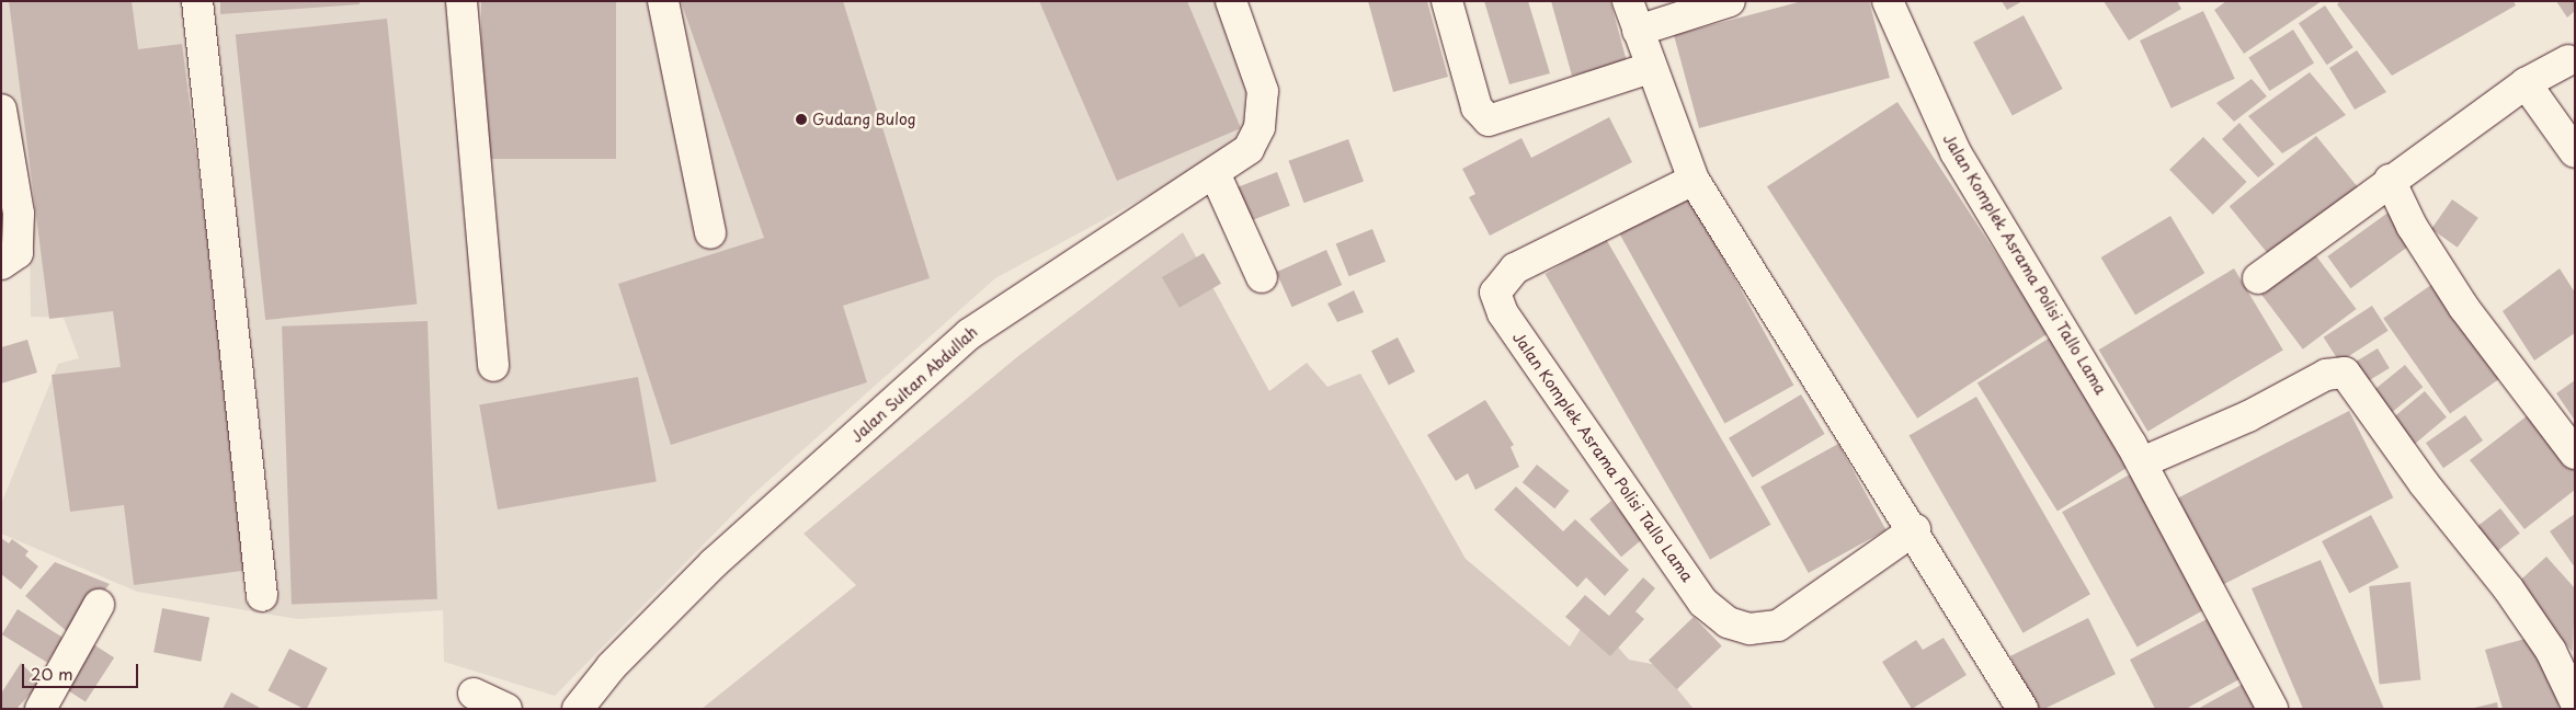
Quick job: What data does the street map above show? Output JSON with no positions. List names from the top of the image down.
{
  "streets": {
    "street": ["Jalan Komplek Asrama Polisi Tallo Lama", "Jalan Sultan Abdullah"]
  },
  "places": ["Gudang Bulog"],
  "scale_bar": "20 m"
}
